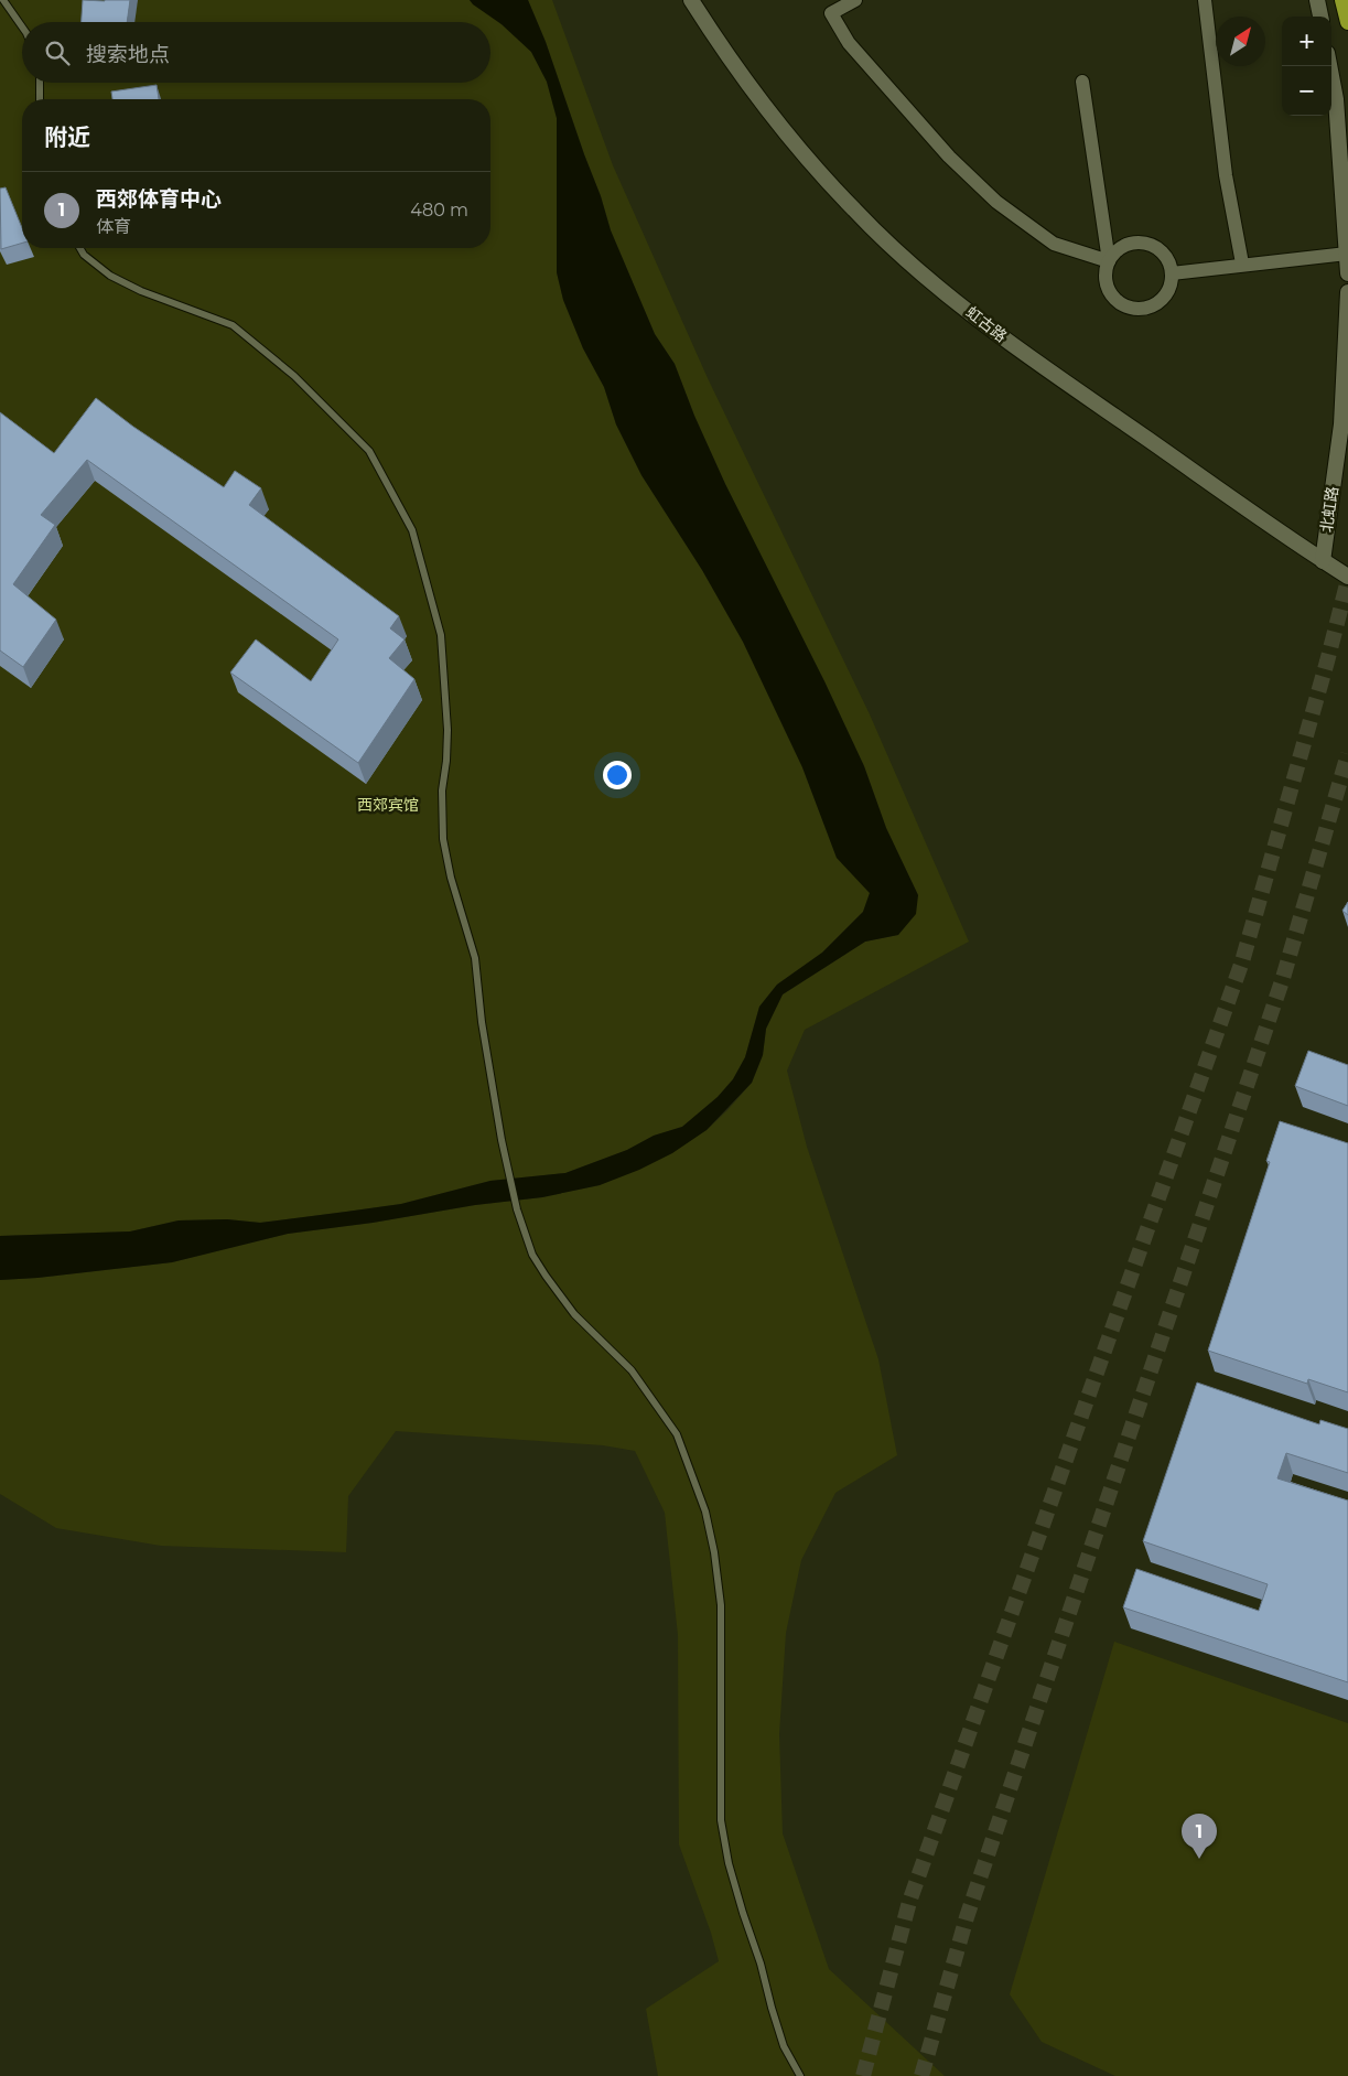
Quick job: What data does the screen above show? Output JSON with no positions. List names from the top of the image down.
{
  "streets": {
    "street": ["虹古路", "北虹路"]
  },
  "crossings": [
    ["虹古路", "北虹路"]
  ],
  "parks": ["西郊宾馆"],
  "north": "top right",
  "page": {
    "map_buttons": ["+", "−"],
    "search": "搜索地点",
    "heading": "附近",
    "list": [
      {
        "mark": "1",
        "name": "西郊体育中心",
        "note": "体育",
        "value": "480 m"
      }
    ],
    "pins": "1"
  }
}
